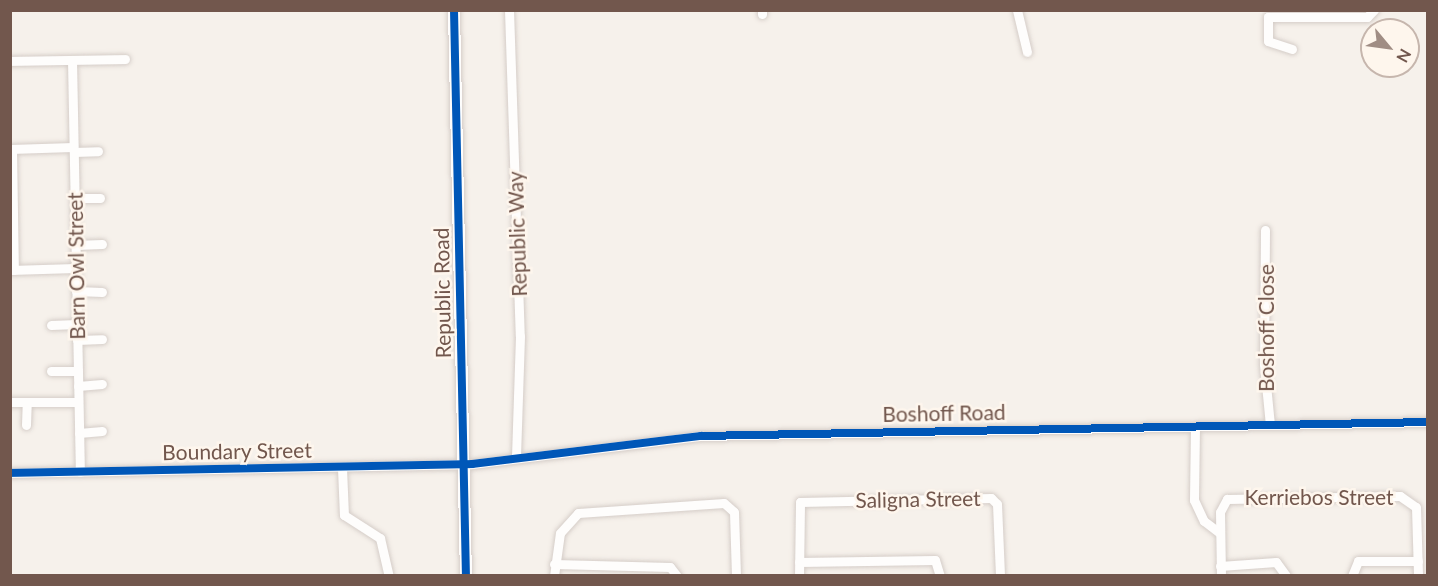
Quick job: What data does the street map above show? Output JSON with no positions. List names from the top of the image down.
{
  "streets": {
    "street": [
      "Republic Way",
      "Barn Owl Street",
      "Republic Road",
      "Boshoff Close",
      "Boshoff Road",
      "Boundary Street",
      "Kerriebos Street",
      "Saligna Street"
    ]
  },
  "crossings": [
    ["Republic Way", "Boshoff Road"],
    ["Barn Owl Street", "Boundary Street"],
    ["Republic Road", "Boshoff Road"],
    ["Republic Road", "Boundary Street"],
    ["Boshoff Close", "Boshoff Road"],
    ["Boshoff Road", "Boundary Street"]
  ],
  "north": "bottom right"
}
